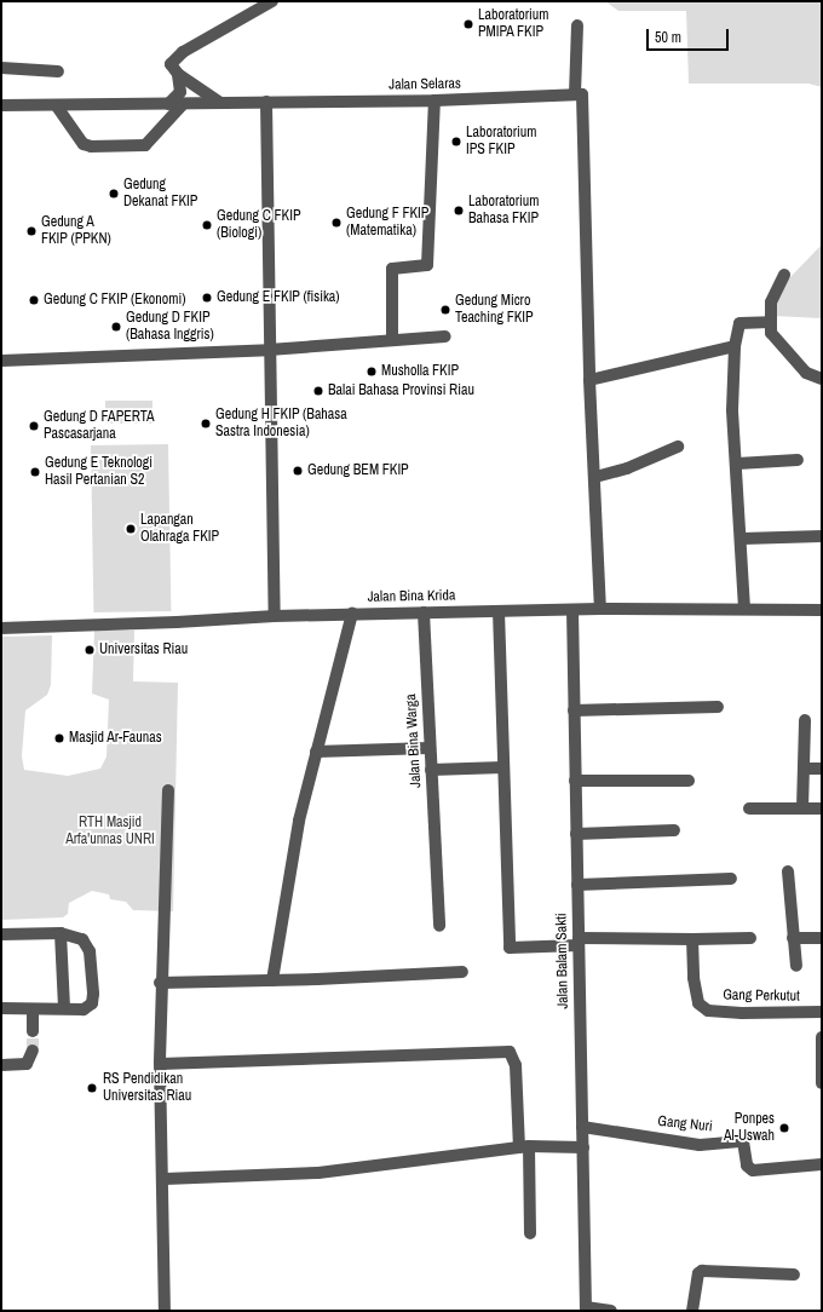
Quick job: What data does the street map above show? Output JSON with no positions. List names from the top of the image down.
{
  "streets": {
    "street": [
      "Jalan Selaras",
      "Jalan Bina Krida",
      "Jalan Bina Warga",
      "Jalan Balam Sakti",
      "Gang Perkutut",
      "Gang Nuri"
    ]
  },
  "crossings": [
    ["Jalan Bina Krida", "Jalan Bina Warga"],
    ["Jalan Bina Krida", "Jalan Balam Sakti"],
    ["Jalan Balam Sakti", "Gang Nuri"]
  ],
  "parks": ["RTH Masjid Arfa'unnas UNRI"],
  "places": [
    "Laboratorium PMIPA FKIP",
    "Laboratorium IPS FKIP",
    "Gedung Dekanat FKIP",
    "Laboratorium Bahasa FKIP",
    "Gedung F FKIP (Matematika)",
    "Gedung C FKIP (Biologi)",
    "Gedung A FKIP (PPKN)",
    "Gedung E FKIP (fisika)",
    "Gedung C FKIP (Ekonomi)",
    "Gedung Micro Teaching FKIP",
    "Gedung D FKIP (Bahasa Inggris)",
    "Musholla FKIP",
    "Balai Bahasa Provinsi Riau",
    "Gedung H FKIP (Bahasa Sastra Indonesia)",
    "Gedung D FAPERTA Pascasarjana",
    "Gedung BEM FKIP",
    "Gedung E Teknologi Hasil Pertanian S2",
    "Lapangan Olahraga FKIP",
    "Universitas Riau",
    "Masjid Ar-Faunas",
    "RS Pendidikan Universitas Riau",
    "Ponpes Al-Uswah"
  ],
  "scale_bar": "50 m"
}
